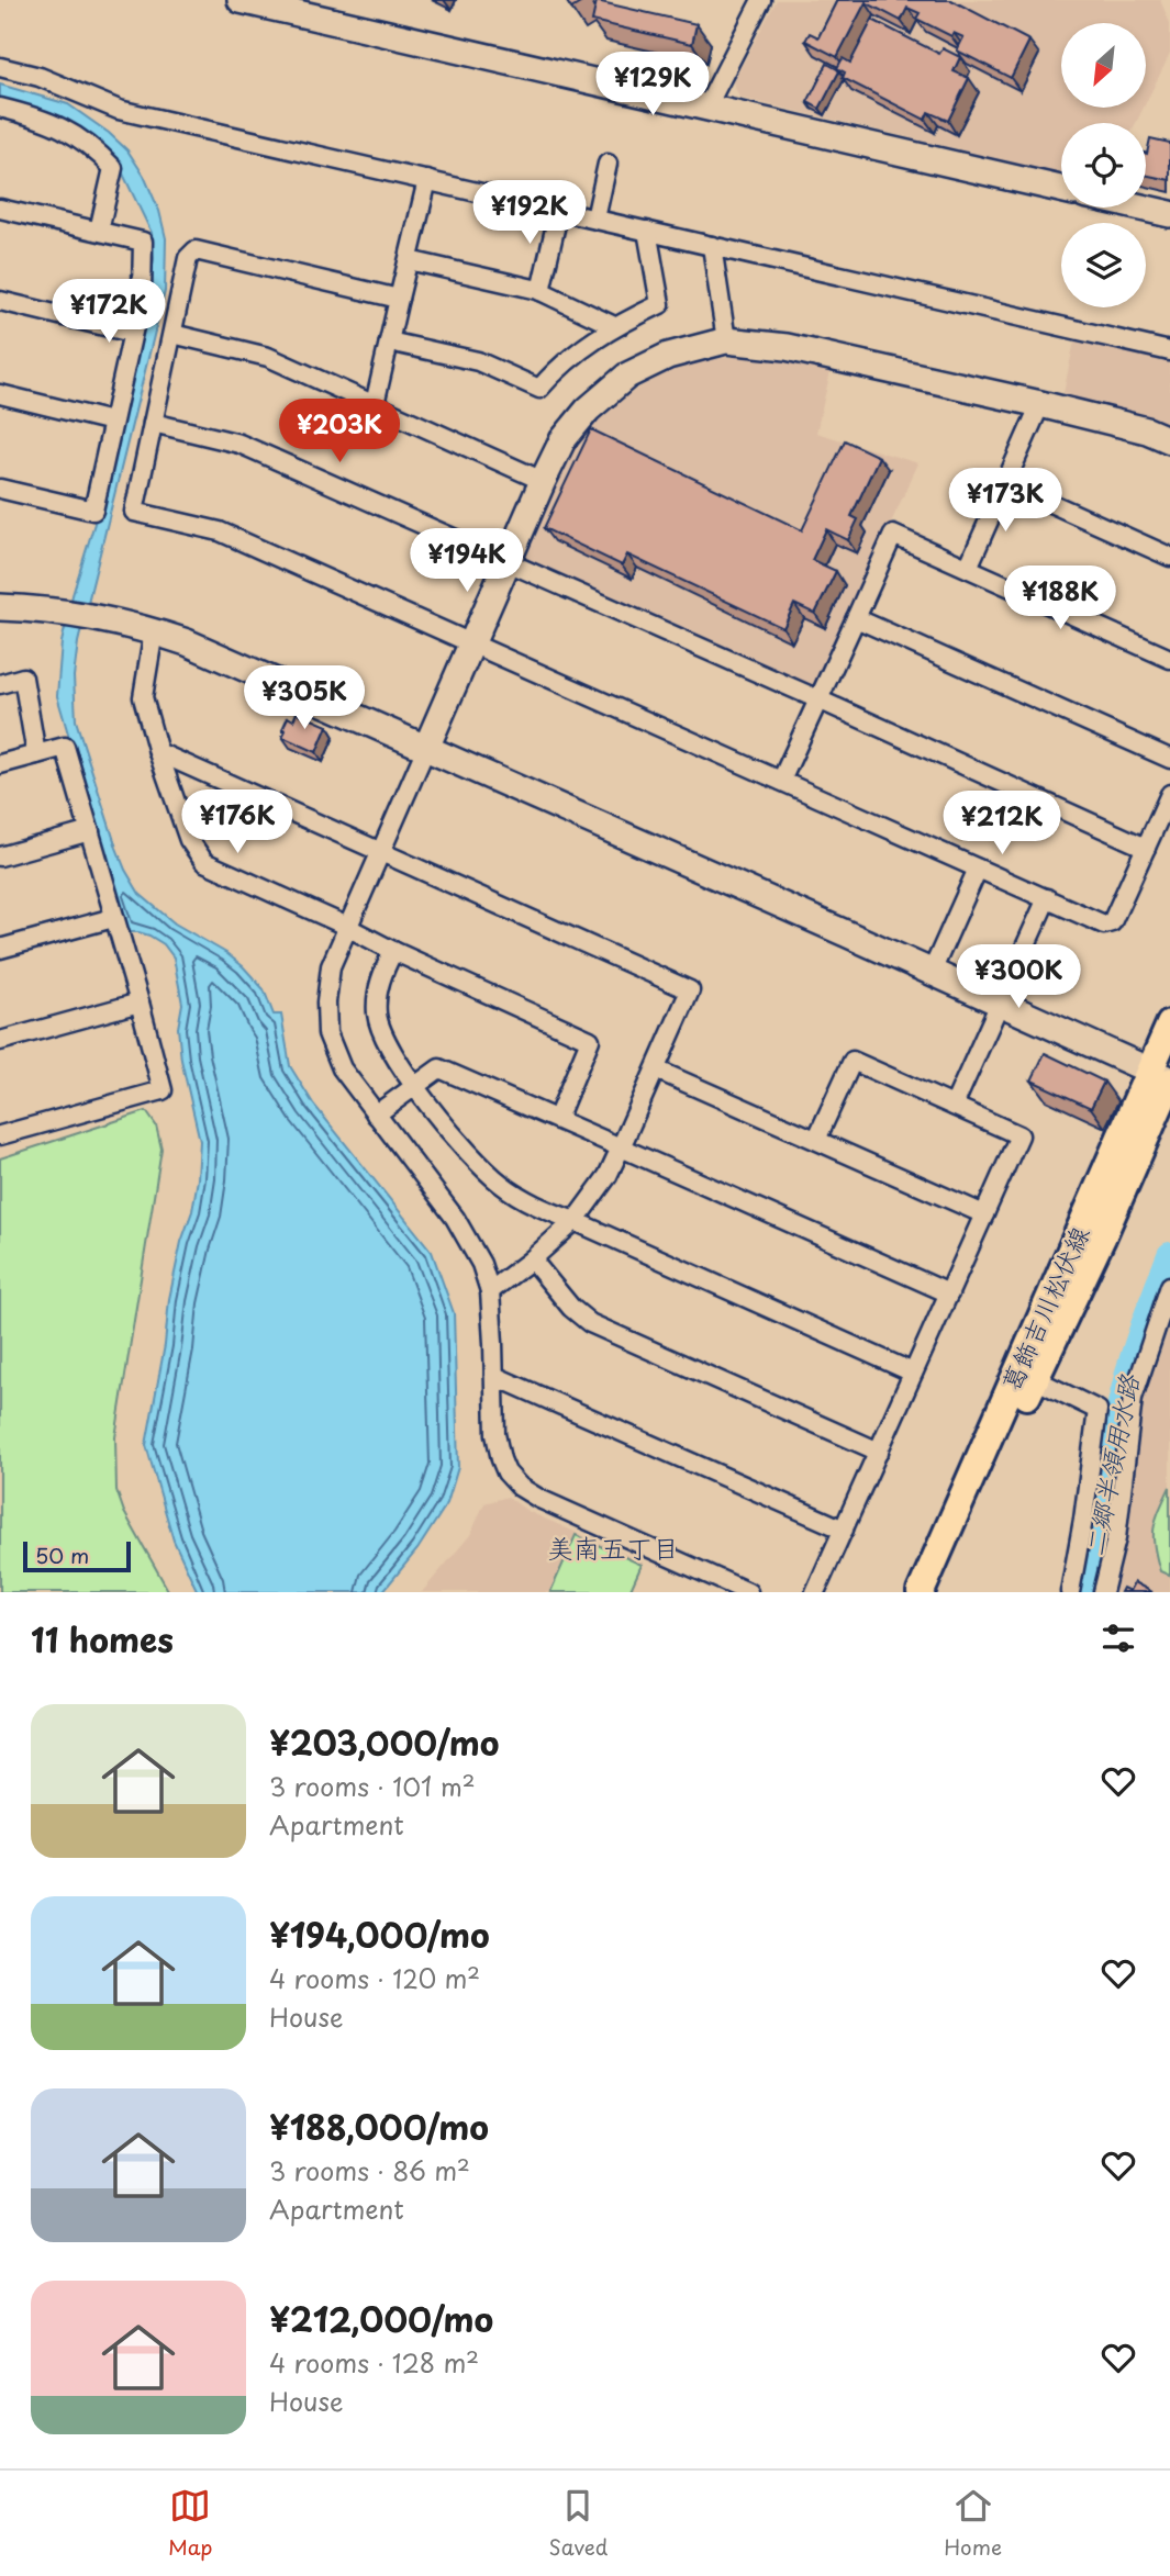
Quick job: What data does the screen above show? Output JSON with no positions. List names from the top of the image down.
{
  "streets": {
    "main road": ["葛飾吉川松伏線"]
  },
  "districts": ["美南五丁目"],
  "water": ["二郷半領用水路"],
  "scale_bar": "50 m",
  "north": "bottom left",
  "page": {
    "price": [
      "¥129K",
      "¥192K",
      "¥172K",
      "¥203K",
      "¥173K",
      "¥194K",
      "¥188K",
      "¥305K",
      "¥176K",
      "¥212K",
      "¥300K"
    ],
    "scale": "50 m",
    "heading": "11 homes",
    "list": [
      {
        "name": "¥203,000/mo",
        "note": "3 rooms · 101 m² · Apartment"
      },
      {
        "name": "¥194,000/mo",
        "note": "4 rooms · 120 m² · House"
      },
      {
        "name": "¥188,000/mo",
        "note": "3 rooms · 86 m² · Apartment"
      },
      {
        "name": "¥212,000/mo",
        "note": "4 rooms · 128 m² · House"
      }
    ],
    "tabs": ["Map", "Saved", "Home"]
  }
}
